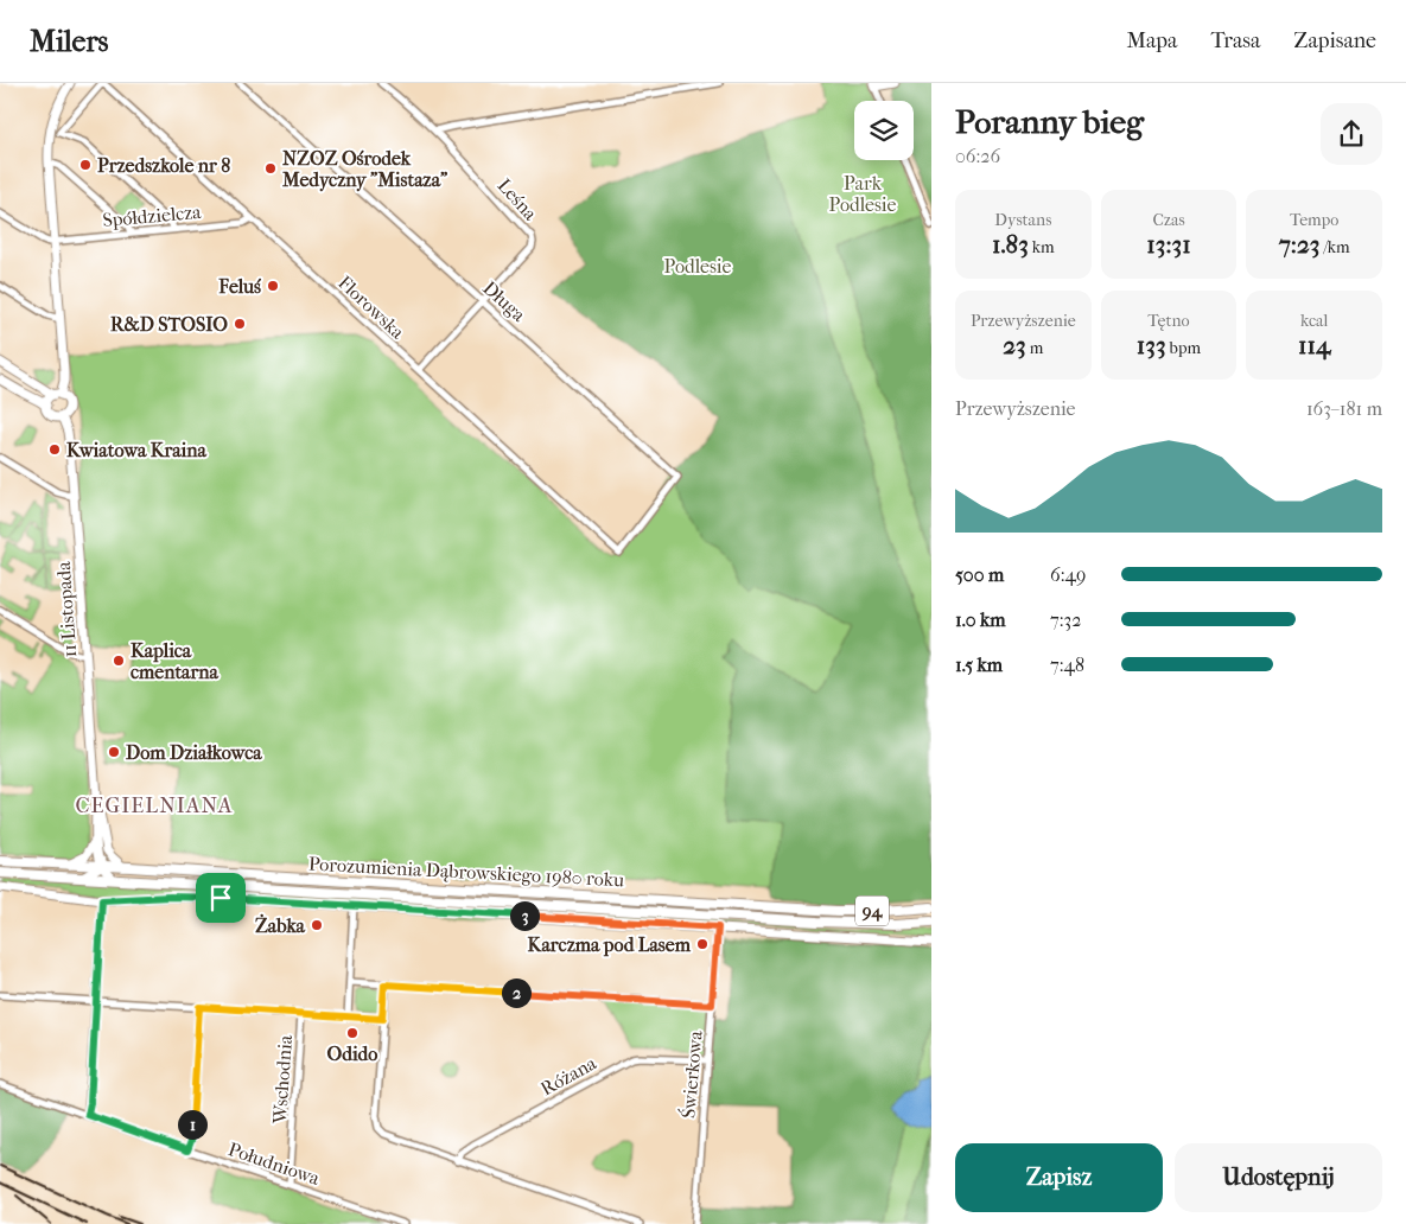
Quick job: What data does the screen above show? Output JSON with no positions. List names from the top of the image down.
{
  "streets": {
    "main road": ["Porozumienia Dąbrowskiego 1980 roku", "94"],
    "street": [
      "Leśna",
      "Spółdzielcza",
      "Długa",
      "Florowska",
      "11 Listopada",
      "Świerkowa",
      "Różana",
      "Wschodnia",
      "Południowa"
    ]
  },
  "crossings": [
    ["Leśna", "Długa"],
    ["Leśna", "Florowska"],
    ["Spółdzielcza", "Florowska"],
    ["Długa", "Florowska"],
    ["11 Listopada", "Porozumienia Dąbrowskiego 1980 roku"],
    ["Świerkowa", "Różana"],
    ["Wschodnia", "Południowa"]
  ],
  "districts": ["CEGIELNIANA"],
  "parks": ["Park Podlesie", "Podlesie"],
  "places": [
    "Przedszkole nr 8",
    "NZOZ Ośrodek Medyczny \"Mistaza\"",
    "Feluś",
    "R&D STOSIO",
    "Kwiatowa Kraina",
    "Kaplica cmentarna",
    "Dom Działkowca",
    "Żabka",
    "Karczma pod Lasem",
    "Odido"
  ],
  "page": {
    "header": "Milers",
    "nav": ["Mapa", "Trasa", "Zapisane"],
    "heading": ["Poranny bieg", "06:26"],
    "stats": [
      ["Dystans", "1.83 km"],
      ["Czas", "13:31"],
      ["Tempo", "7:23 /km"],
      ["Przewyższenie", "23 m"],
      ["Tętno", "133 bpm"],
      ["kcal", "114"]
    ],
    "chart": ["Przewyższenie", "163–181 m"],
    "list": [
      {
        "name": "500 m",
        "note": "6:49"
      },
      {
        "name": "1.0 km",
        "note": "7:32"
      },
      {
        "name": "1.5 km",
        "note": "7:48"
      }
    ],
    "pins": ["3", "2", "1"],
    "buttons": ["Zapisz", "Udostępnij"]
  }
}
